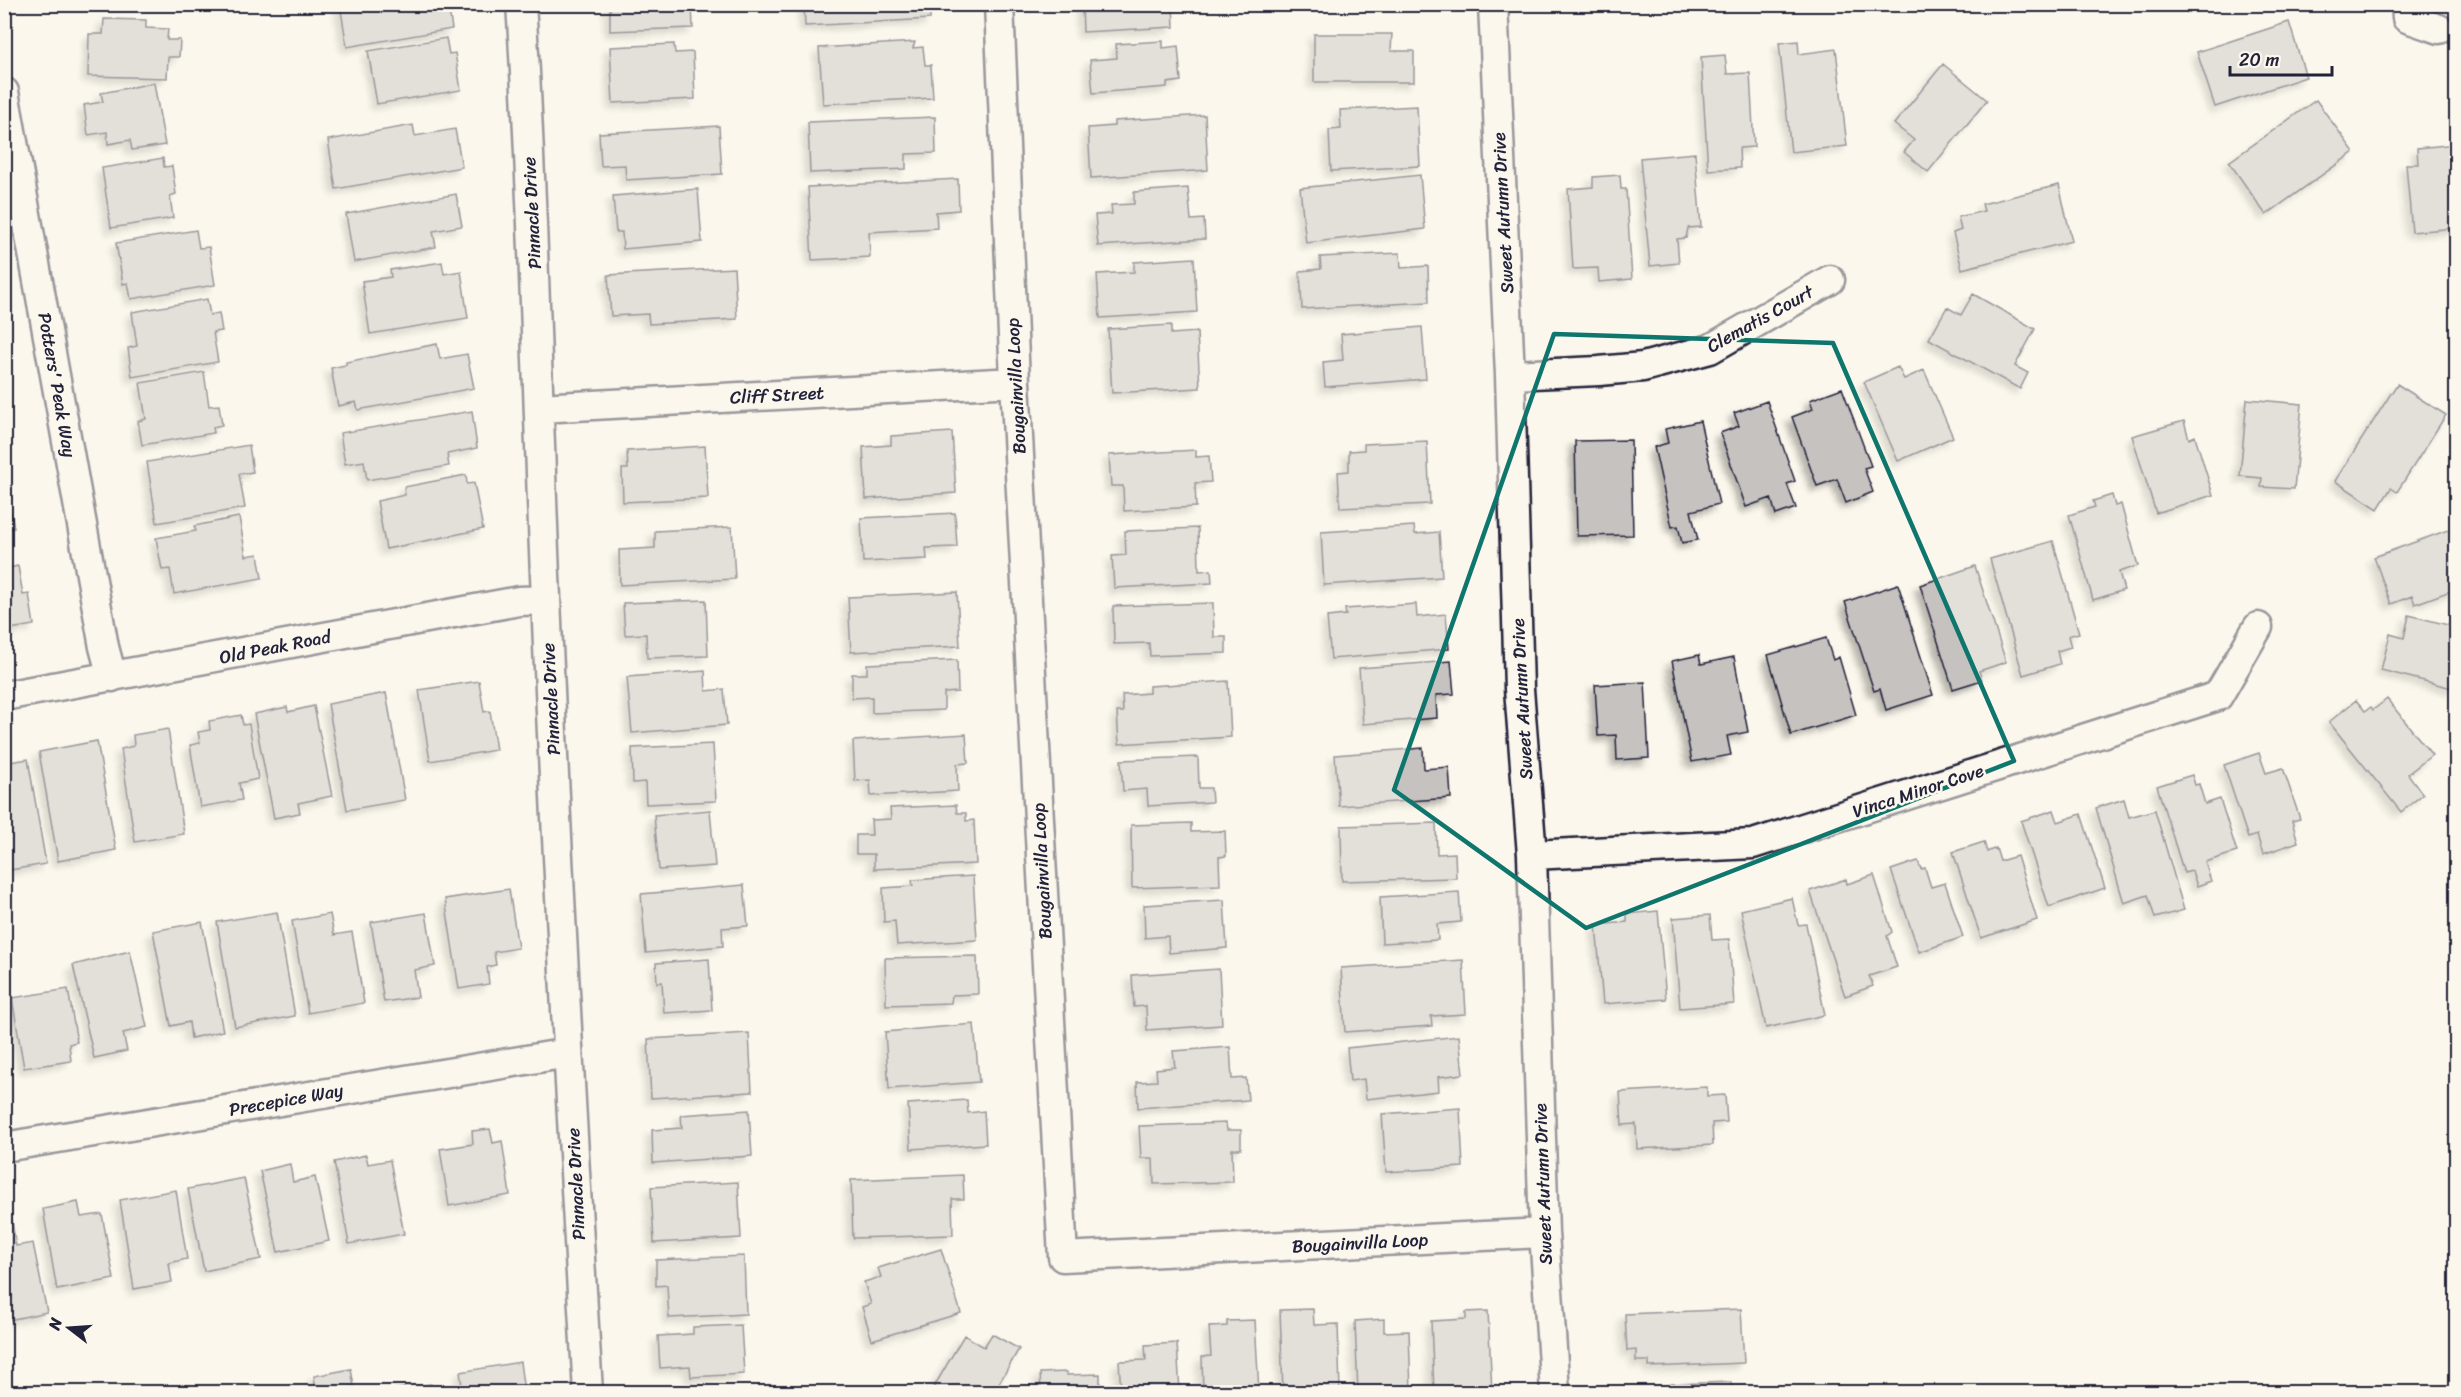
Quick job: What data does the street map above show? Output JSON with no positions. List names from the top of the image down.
{
  "streets": {
    "street": [
      "Pinnacle Drive",
      "Sweet Autumn Drive",
      "Clematis Court",
      "Potters' Peak Way",
      "Bougainvilla Loop",
      "Cliff Street",
      "Old Peak Road",
      "Vinca Minor Cove",
      "Precepice Way"
    ]
  },
  "crossings": [
    ["Pinnacle Drive", "Cliff Street"],
    ["Pinnacle Drive", "Old Peak Road"],
    ["Pinnacle Drive", "Precepice Way"],
    ["Sweet Autumn Drive", "Clematis Court"],
    ["Sweet Autumn Drive", "Bougainvilla Loop"],
    ["Sweet Autumn Drive", "Vinca Minor Cove"],
    ["Potters' Peak Way", "Old Peak Road"],
    ["Bougainvilla Loop", "Cliff Street"]
  ],
  "scale_bar": "20 m",
  "north": "left"
}
